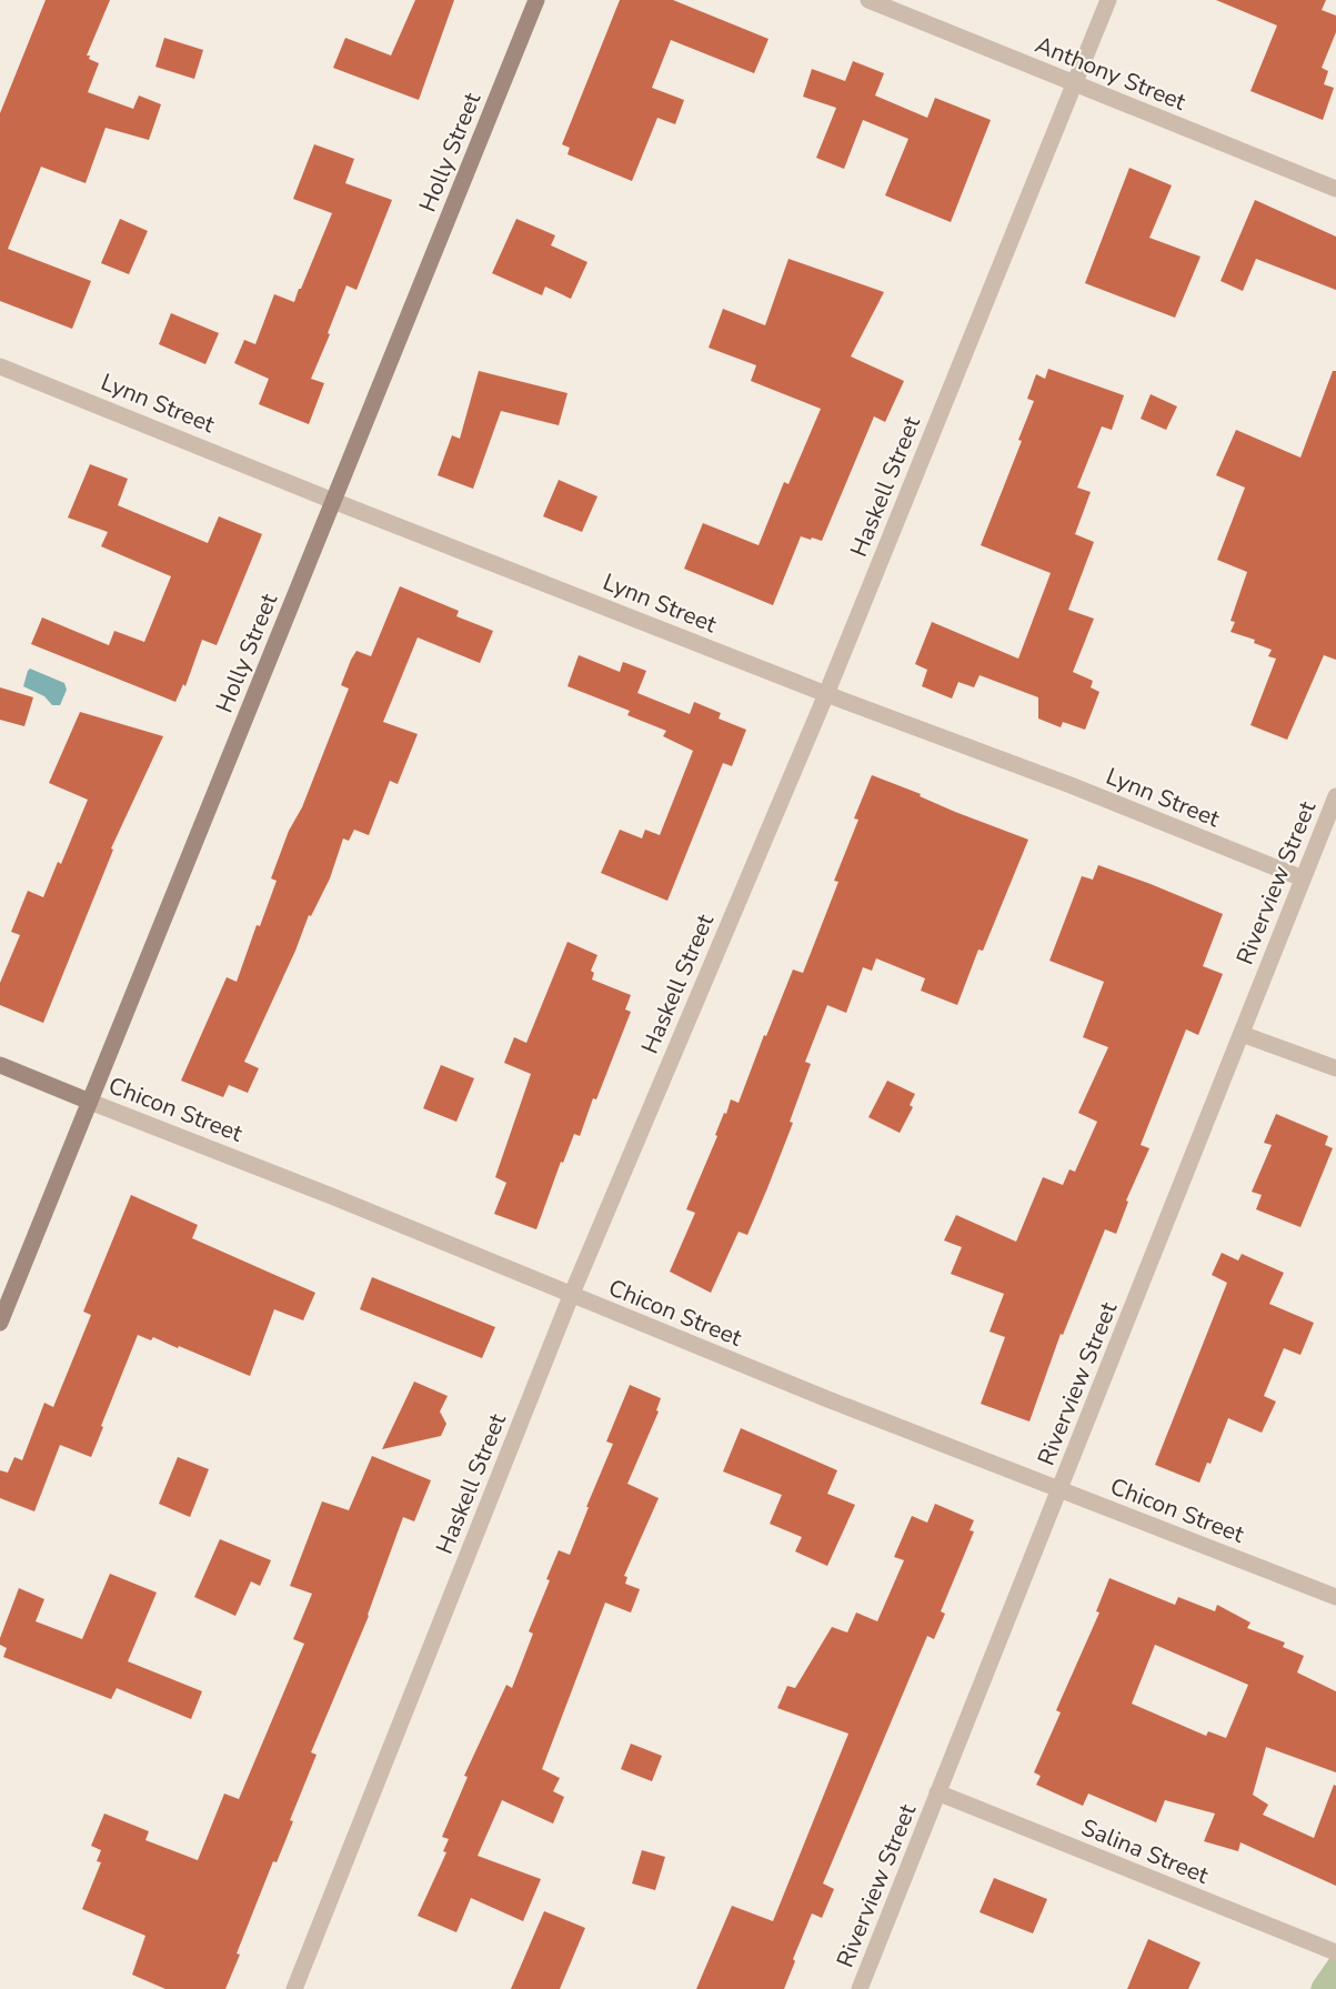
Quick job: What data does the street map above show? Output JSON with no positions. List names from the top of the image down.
{
  "streets": {
    "street": [
      "Anthony Street",
      "Holly Street",
      "Lynn Street",
      "Haskell Street",
      "Riverview Street",
      "Chicon Street",
      "Salina Street"
    ]
  },
  "crossings": [
    ["Anthony Street", "Haskell Street"],
    ["Holly Street", "Lynn Street"],
    ["Holly Street", "Chicon Street"],
    ["Lynn Street", "Haskell Street"],
    ["Lynn Street", "Riverview Street"],
    ["Haskell Street", "Chicon Street"],
    ["Riverview Street", "Chicon Street"],
    ["Riverview Street", "Salina Street"]
  ]
}
